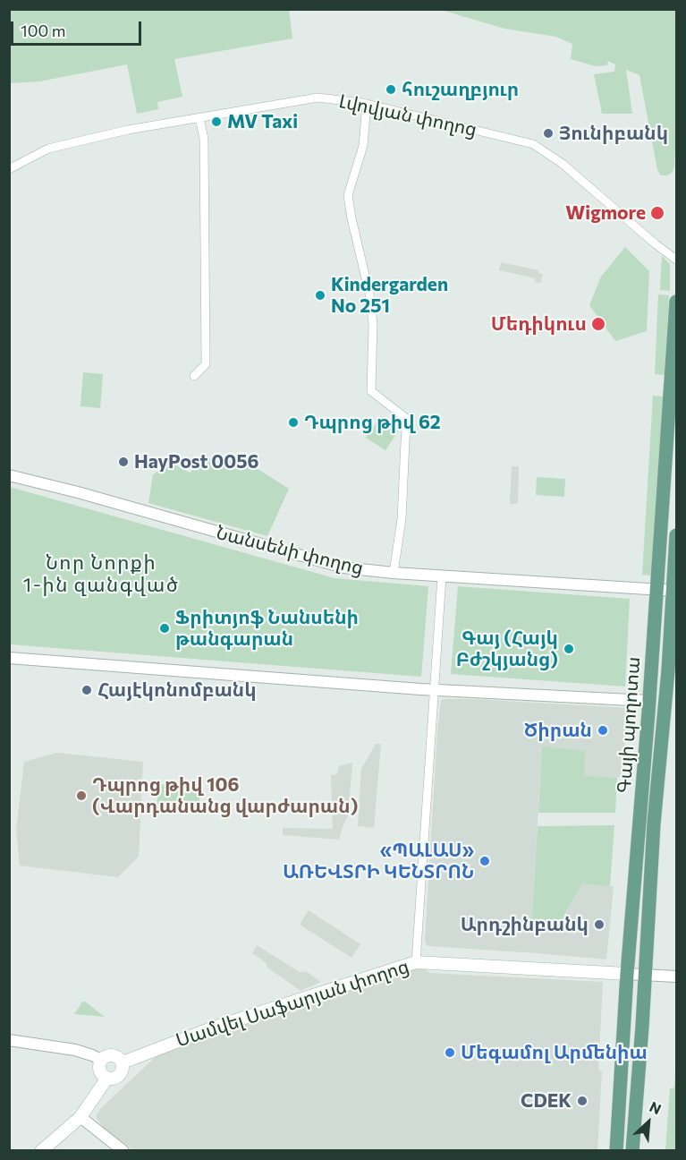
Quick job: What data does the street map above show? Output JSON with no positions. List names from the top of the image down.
{
  "streets": {
    "main road": ["Գայի պողոտա", "Սամվել Սաֆարյան փողոց"],
    "street": ["Լվովյան փողոց", "Նանսենի փողոց"]
  },
  "crossings": [
    ["Նանսենի փողոց", "Գայի պողոտա"],
    ["Գայի պողոտա", "Սամվել Սաֆարյան փողոց"]
  ],
  "districts": ["Նոր Նորքի 1-ին զանգված"],
  "places": [
    "հուշաղբյուր",
    "MV Taxi",
    "Յունիբանկ",
    "Wigmore",
    "Kindergarden No 251",
    "Մեդիկուս",
    "Դպրոց թիվ 62",
    "HayPost 0056",
    "Ֆրիտյոֆ Նանսենի թանգարան",
    "Գայ (Հայկ Բժշկյանց)",
    "Հայէկոնոմբանկ",
    "Ծիրան",
    "Դպրոց թիվ 106 (Վարդանանց վարժարան)",
    "«ՊԱԼԱՍ» ԱՌԵՎՏՐԻ ԿԵՆՏՐՈՆ",
    "Արդշինբանկ",
    "Մեգամոլ Արմենիա",
    "CDEK"
  ],
  "scale_bar": "100 m",
  "north": "top right"
}
